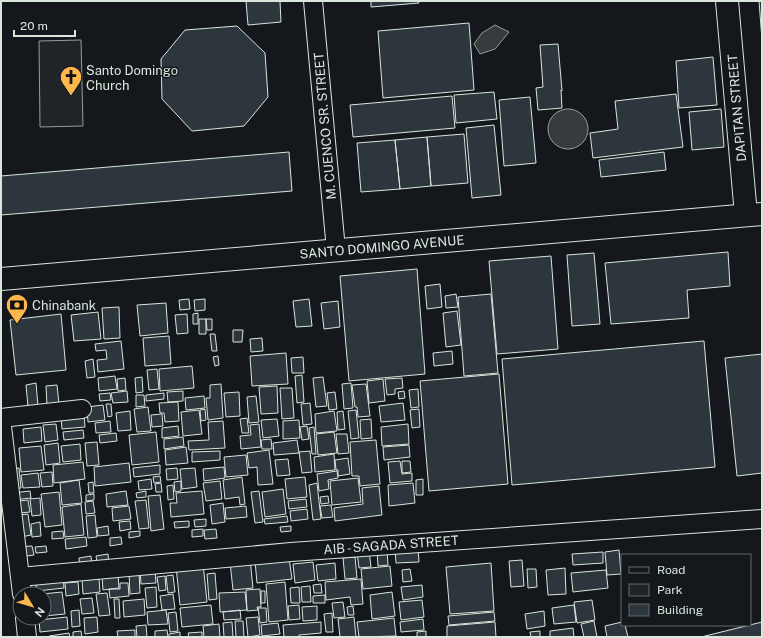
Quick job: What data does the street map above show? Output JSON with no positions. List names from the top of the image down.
{
  "streets": {
    "main road": ["DAPITAN STREET", "SANTO DOMINGO AVENUE"],
    "street": ["M. CUENCO SR. STREET", "AIB - SAGADA STREET"]
  },
  "crossings": [
    ["DAPITAN STREET", "SANTO DOMINGO AVENUE"],
    ["M. CUENCO SR. STREET", "SANTO DOMINGO AVENUE"]
  ],
  "places": {
    "church": ["Santo Domingo Church"],
    "bank": ["Chinabank"]
  },
  "legend": ["Road", "Park", "Building"],
  "scale_bar": "20 m",
  "north": "bottom right"
}
